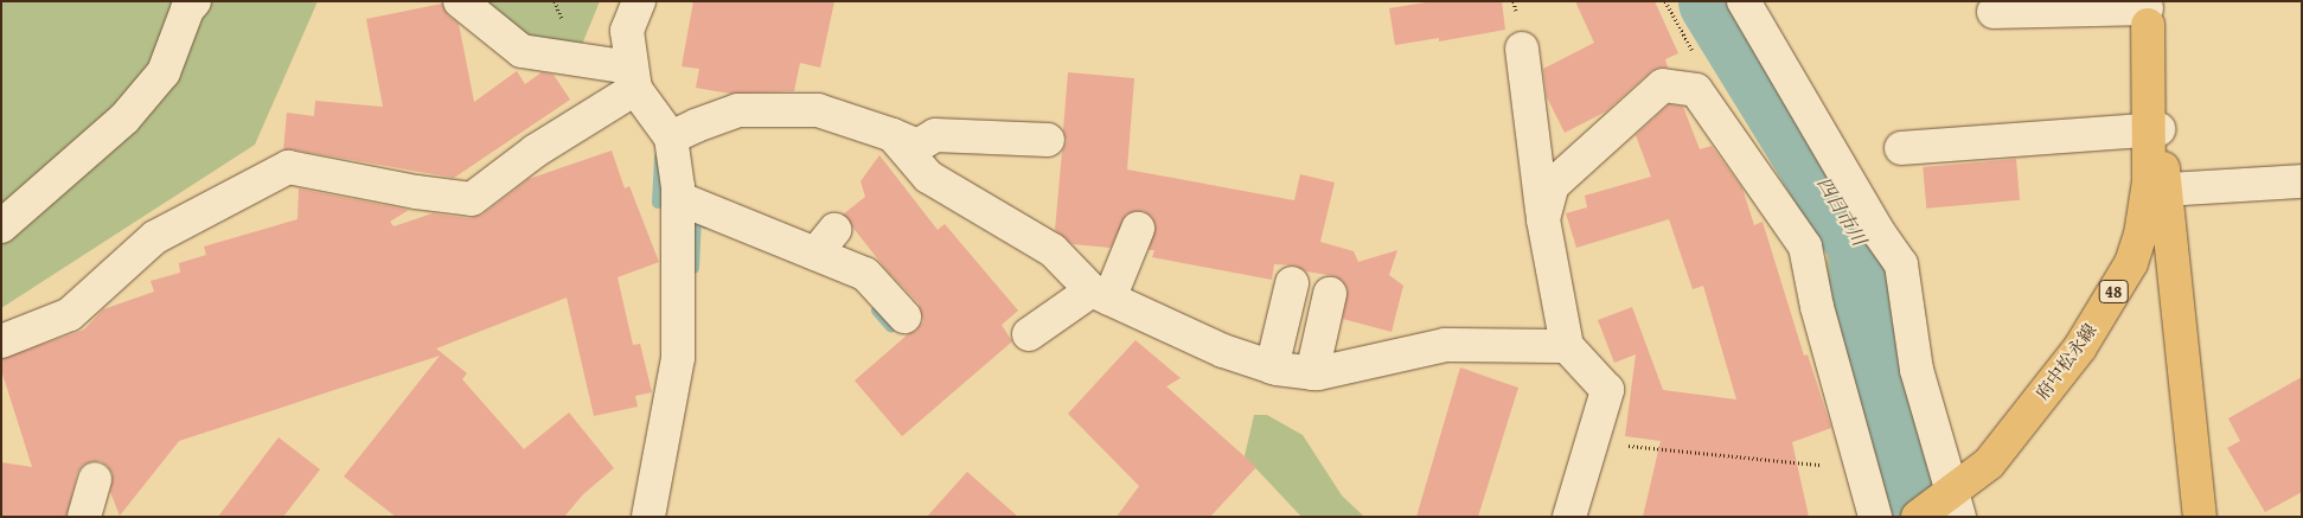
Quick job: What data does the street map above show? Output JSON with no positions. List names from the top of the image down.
{
  "streets": {
    "main road": ["48", "府中松永線"]
  },
  "water": ["四日市川"]
}
